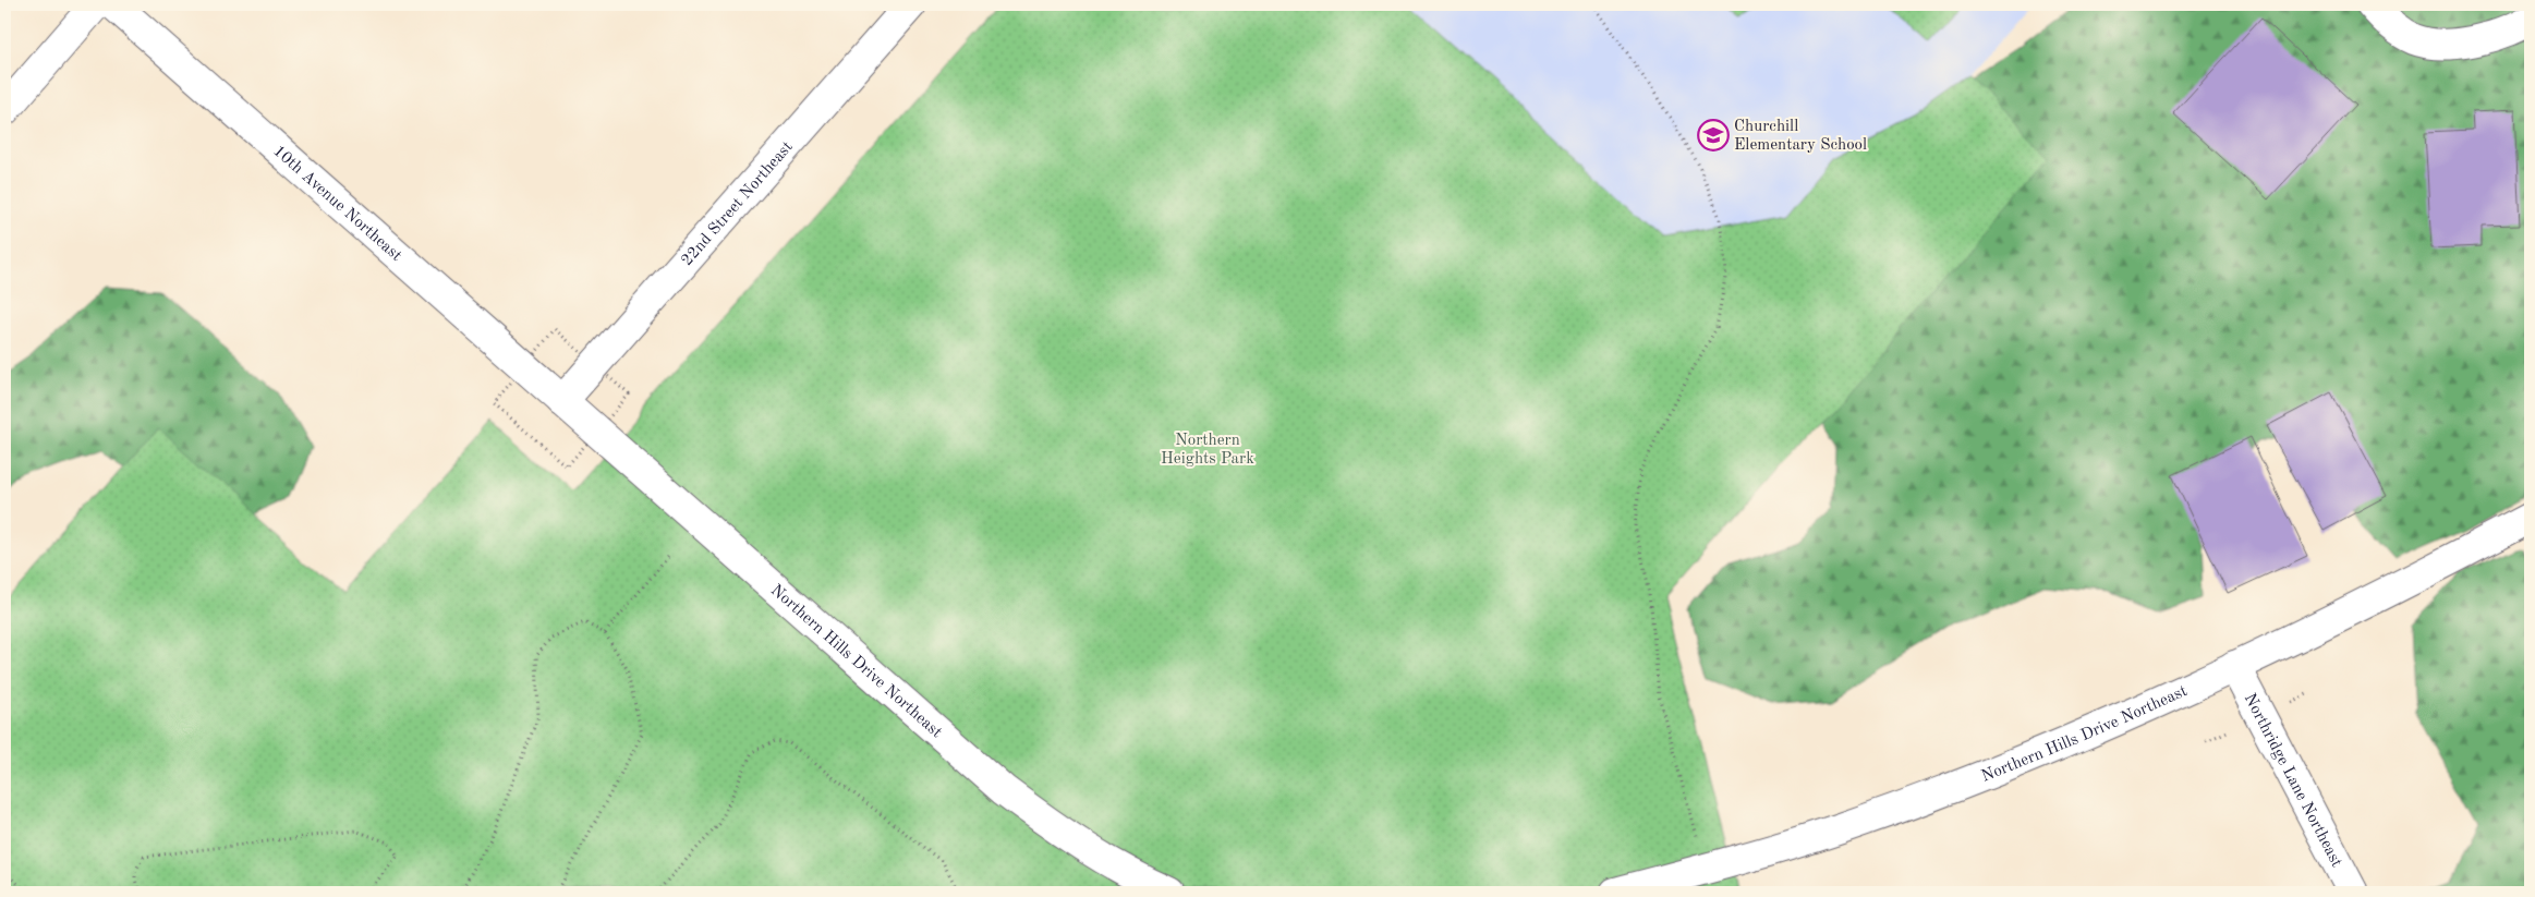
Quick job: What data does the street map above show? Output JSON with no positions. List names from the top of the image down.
{
  "streets": {
    "street": [
      "10th Avenue Northeast",
      "22nd Street Northeast",
      "Northern Hills Drive Northeast",
      "Northridge Lane Northeast"
    ]
  },
  "crossings": [
    ["10th Avenue Northeast", "22nd Street Northeast"],
    ["10th Avenue Northeast", "Northern Hills Drive Northeast"],
    ["22nd Street Northeast", "Northern Hills Drive Northeast"],
    ["Northern Hills Drive Northeast", "Northridge Lane Northeast"]
  ],
  "parks": ["Northern Heights Park"],
  "places": {
    "school or university": ["Churchill Elementary School"]
  }
}
